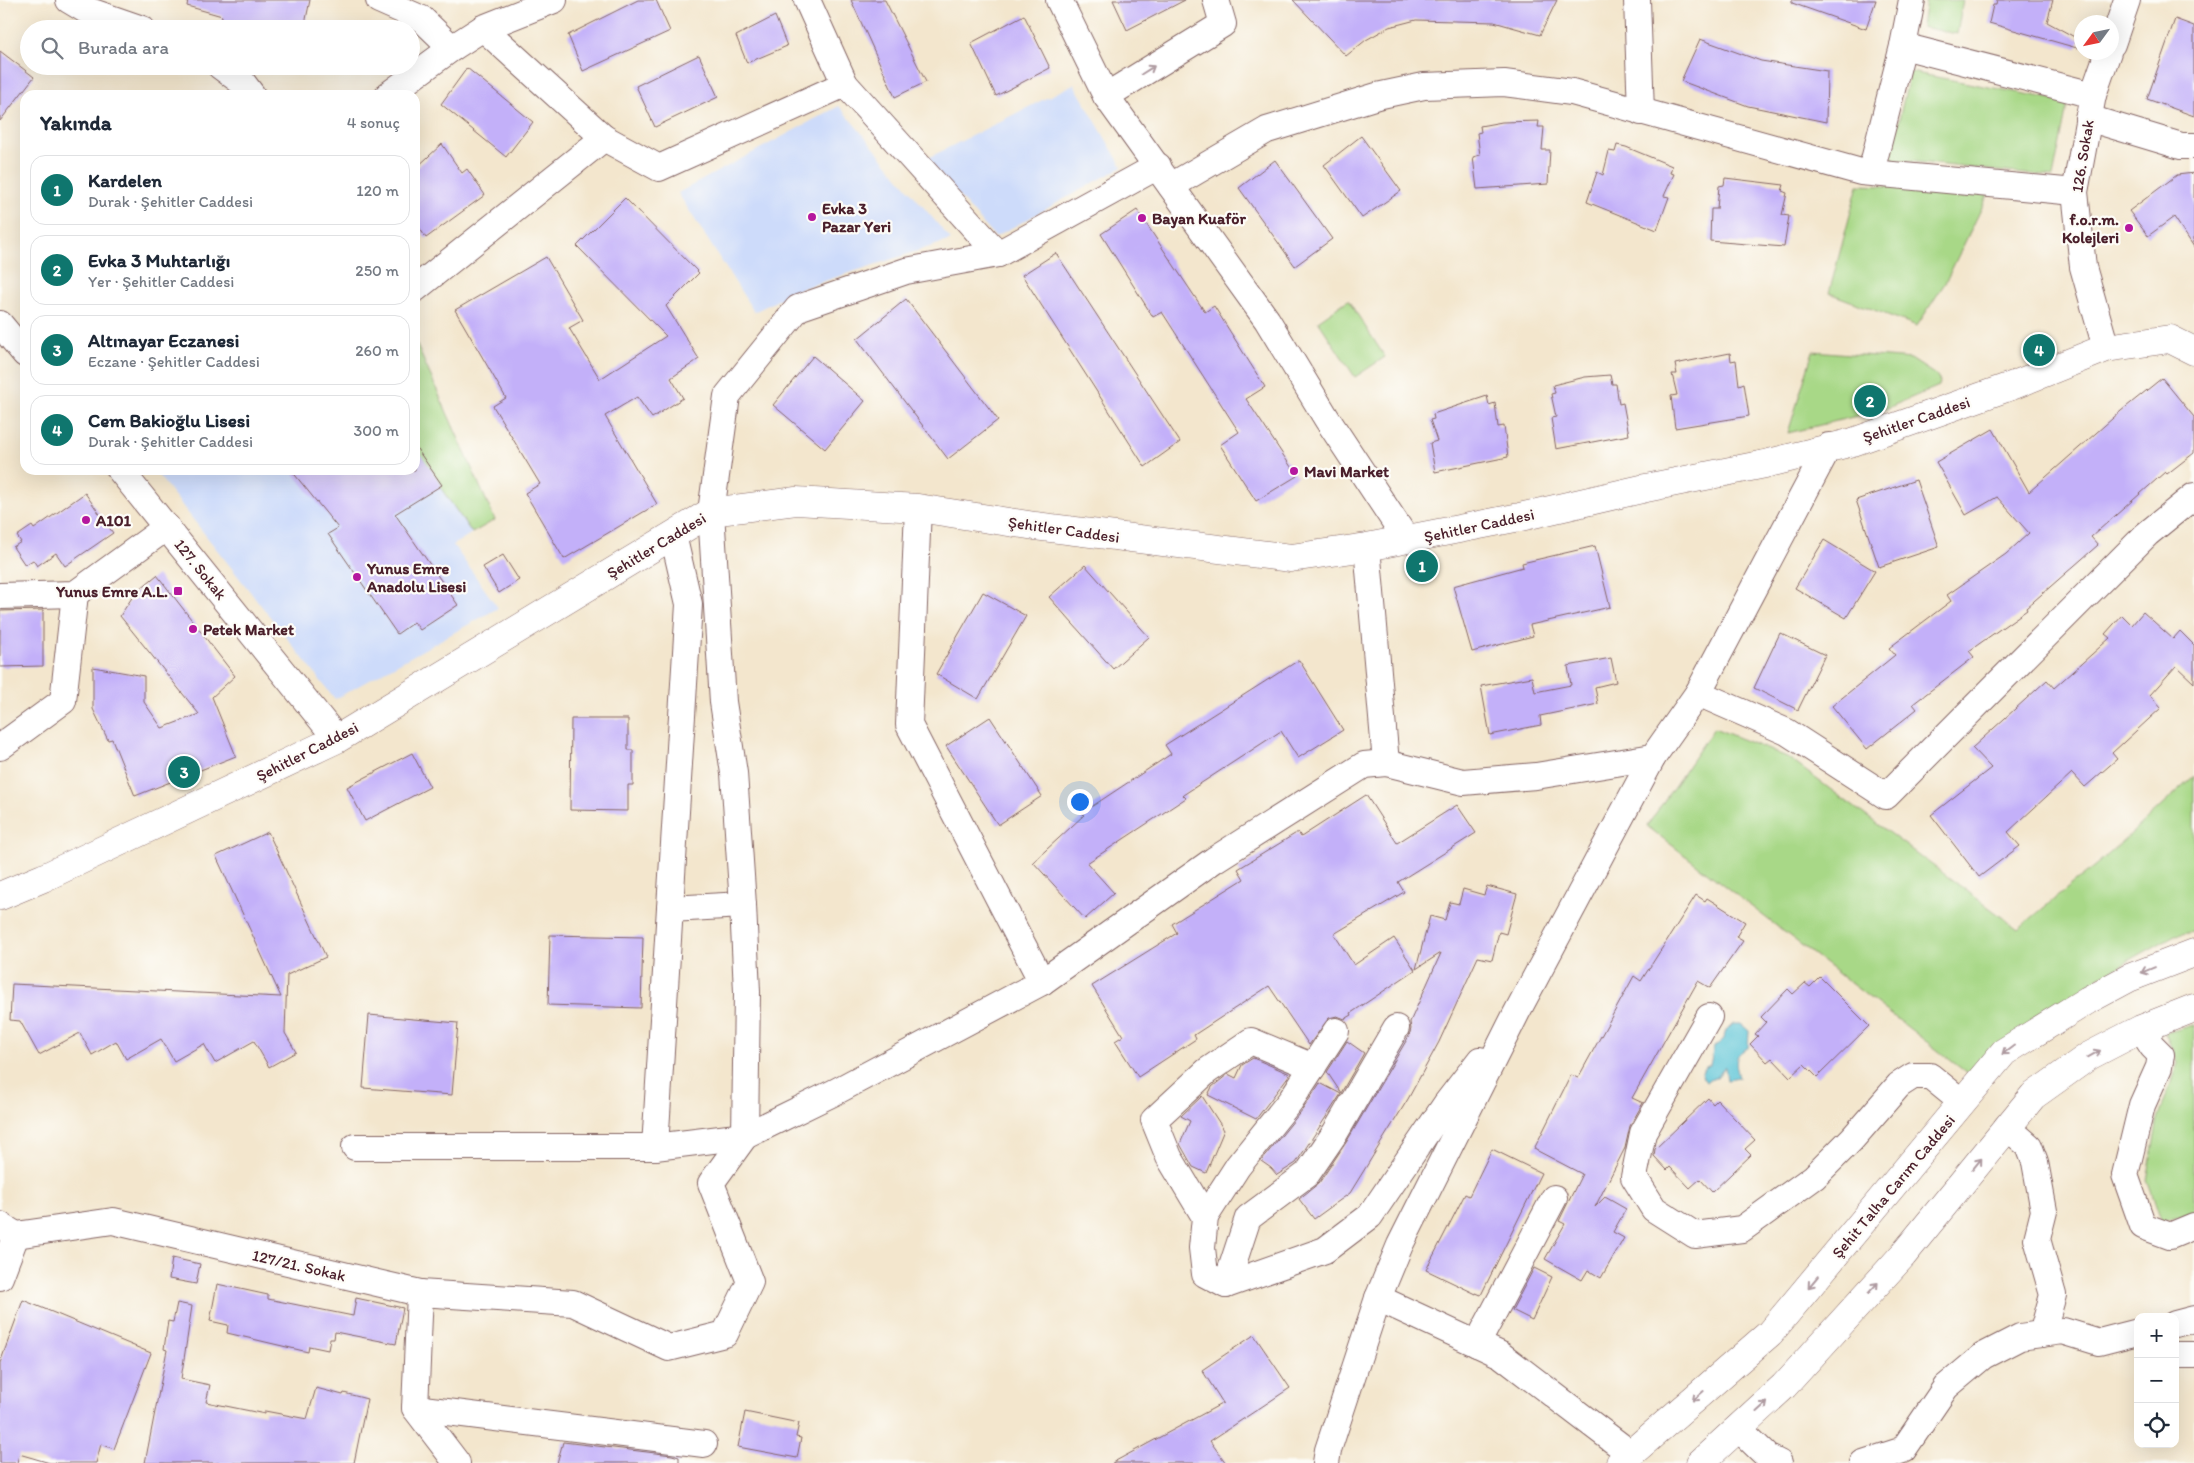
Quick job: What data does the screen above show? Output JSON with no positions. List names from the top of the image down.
{
  "streets": {
    "street": [
      "126. Sokak",
      "Şehitler Caddesi",
      "127. Sokak",
      "Şehit Talha Carım Caddesi",
      "127/21. Sokak"
    ]
  },
  "crossings": [
    ["126. Sokak", "Şehitler Caddesi"],
    ["Şehitler Caddesi", "127. Sokak"]
  ],
  "places": {
    "other": [
      "Evka 3 Pazar Yeri",
      "Bayan Kuaför",
      "f.o.r.m. Kolejleri",
      "Mavi Market",
      "A101",
      "Yunus Emre Anadolu Lisesi",
      "Petek Market"
    ],
    "transit": ["Yunus Emre A.L."]
  },
  "north": "bottom left",
  "page": {
    "search": "Burada ara",
    "heading": ["Yakında", "4 sonuç"],
    "list": [
      {
        "mark": "1",
        "name": "Kardelen",
        "note": "Durak · Şehitler Caddesi",
        "value": "120 m"
      },
      {
        "mark": "2",
        "name": "Evka 3 Muhtarlığı",
        "note": "Yer · Şehitler Caddesi",
        "value": "250 m"
      },
      {
        "mark": "3",
        "name": "Altınayar Eczanesi",
        "note": "Eczane · Şehitler Caddesi",
        "value": "260 m"
      },
      {
        "mark": "4",
        "name": "Cem Bakioğlu Lisesi",
        "note": "Durak · Şehitler Caddesi",
        "value": "300 m"
      }
    ],
    "pins": [
      "4",
      "2",
      "1",
      "3"
    ],
    "map_buttons": ["+", "−"]
  }
}
